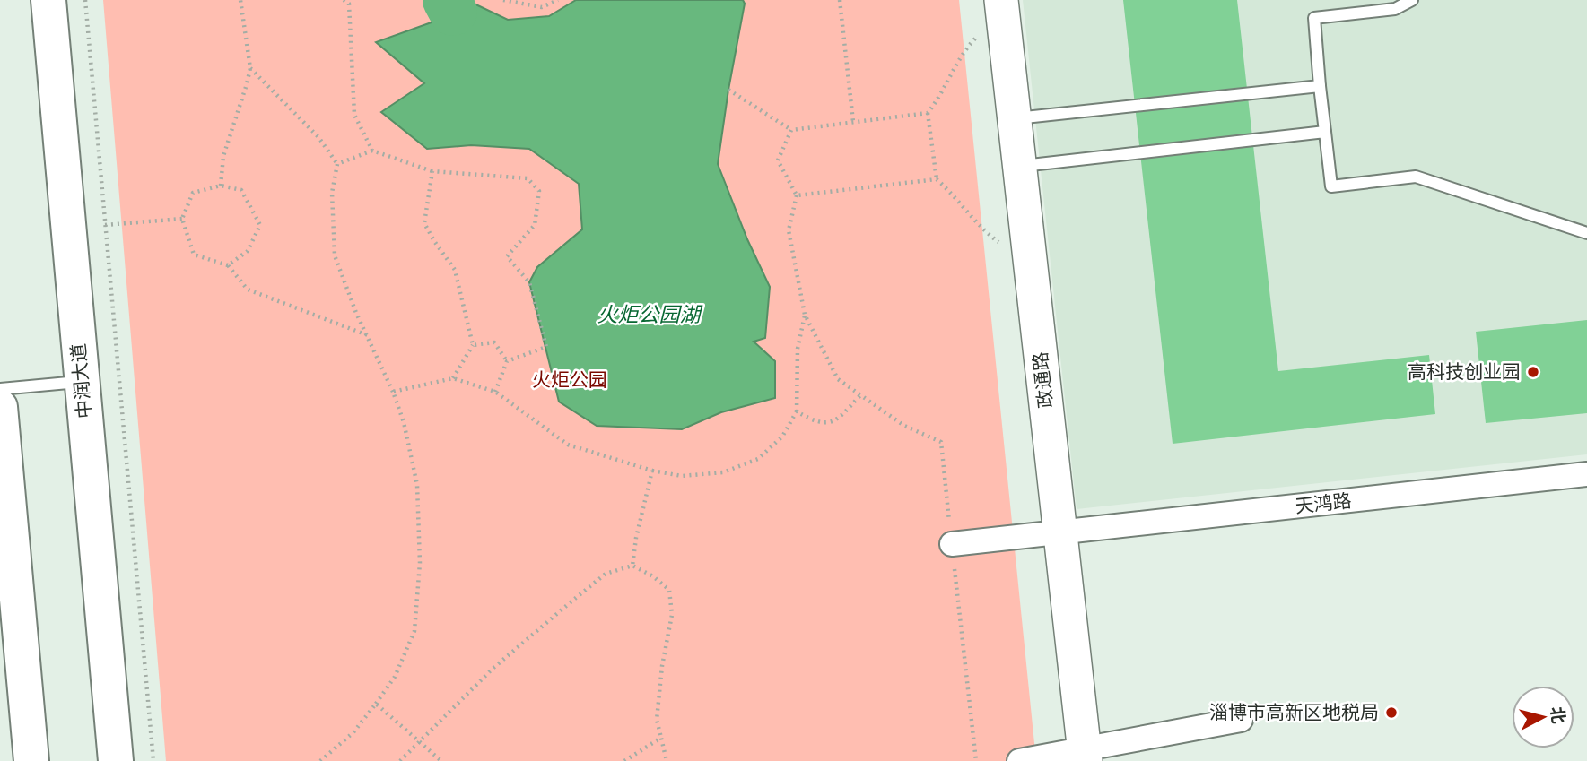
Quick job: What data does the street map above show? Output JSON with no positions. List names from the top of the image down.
{
  "streets": {
    "main road": ["中润大道"],
    "street": ["政通路", "天鸿路"]
  },
  "crossings": [
    ["政通路", "天鸿路"]
  ],
  "water": ["火炬公园湖"],
  "parks": ["火炬公园"],
  "places": ["高科技创业园", "淄博市高新区地税局"],
  "north": "right"
}
